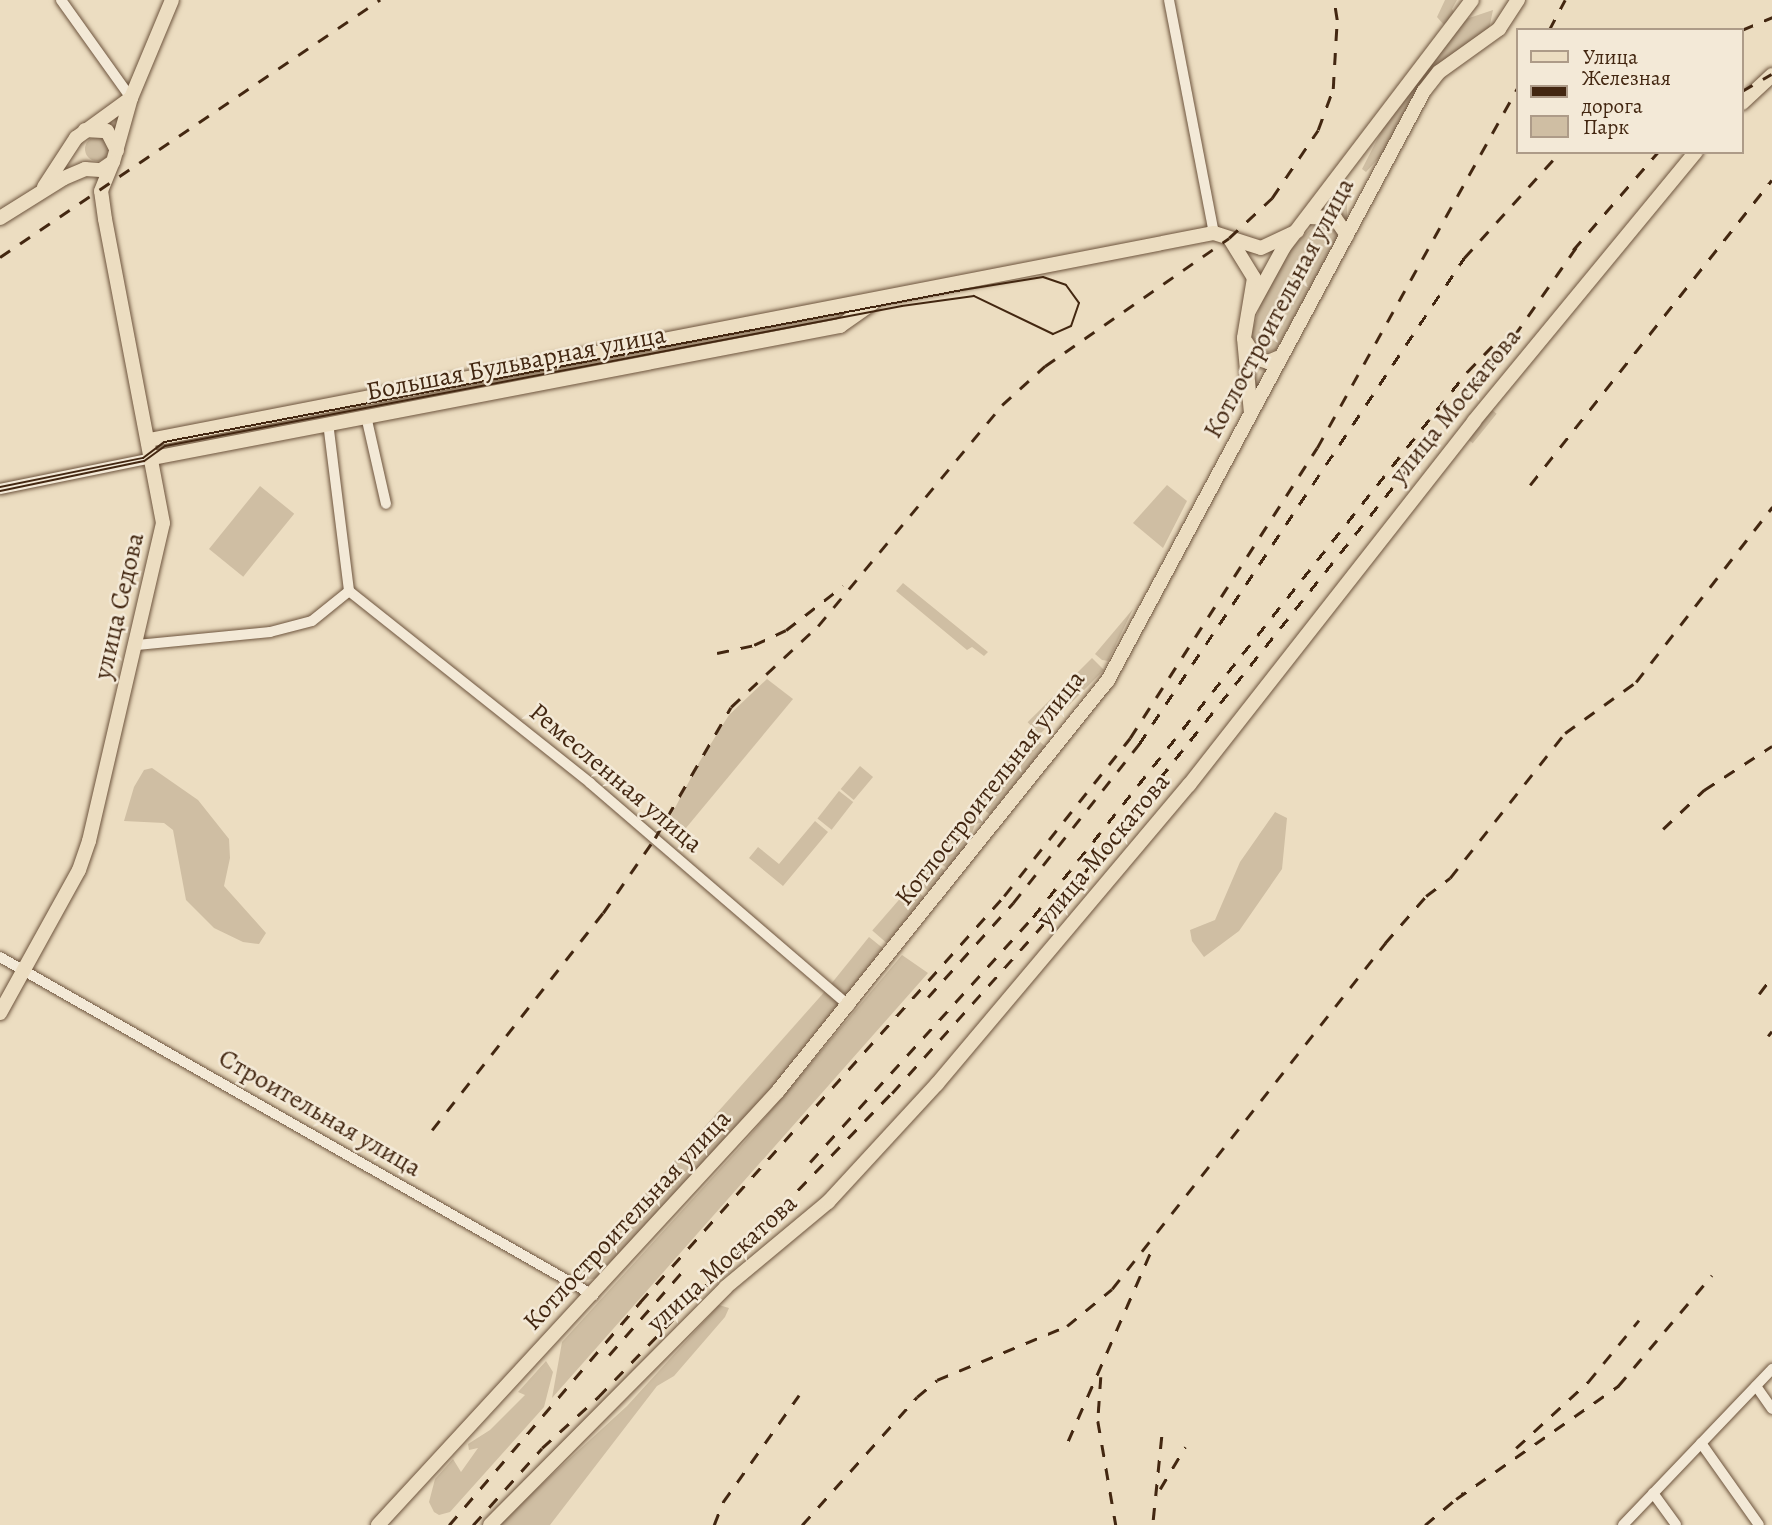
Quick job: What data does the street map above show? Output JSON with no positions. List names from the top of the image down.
{
  "streets": {
    "main road": [
      "Котлостроительная улица",
      "Большая Бульварная улица",
      "улица Москатова",
      "улица Седова"
    ],
    "street": ["Ремесленная улица", "Строительная улица"]
  },
  "crossings": [
    ["Котлостроительная улица", "Ремесленная улица"],
    ["Котлостроительная улица", "Строительная улица"],
    ["Большая Бульварная улица", "улица Седова"],
    ["улица Седова", "Строительная улица"]
  ],
  "legend": ["Улица", "Железная дорога", "Парк"]
}
